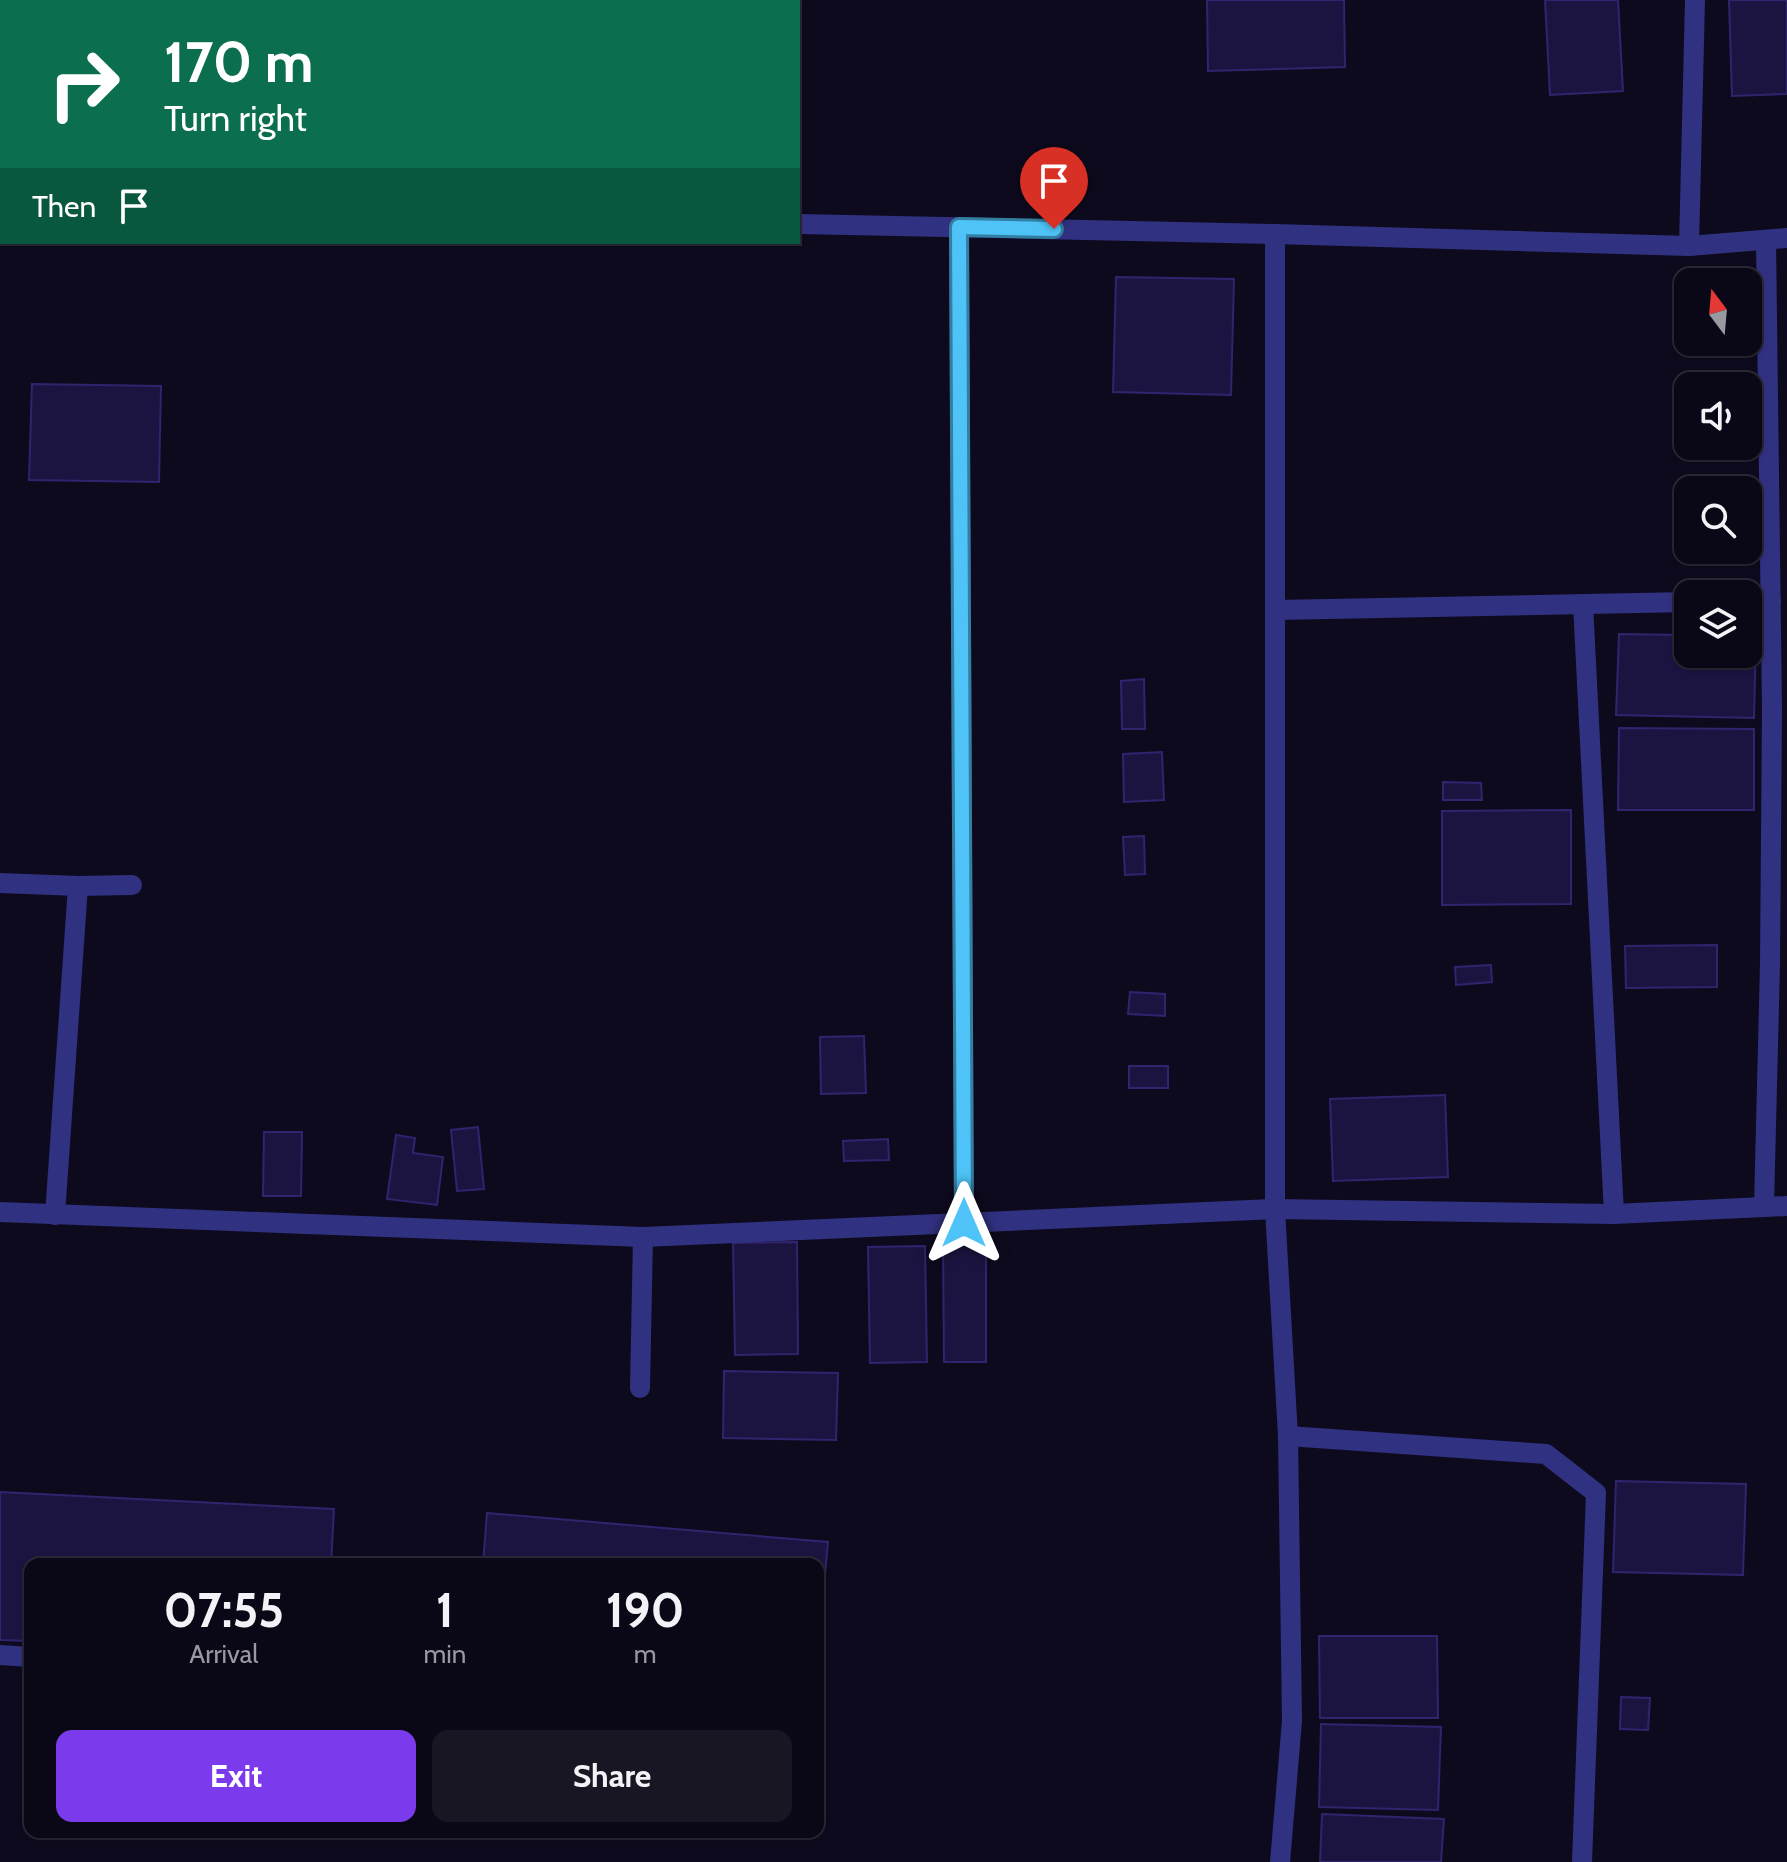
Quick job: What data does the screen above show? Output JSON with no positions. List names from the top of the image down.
{
  "north": "top",
  "page": {
    "turn": ["170 m", "Turn right"],
    "then": "Then",
    "eta": [
      "07:55",
      "Arrival",
      "1",
      "min",
      "190",
      "m"
    ],
    "buttons": ["Exit", "Share"]
  }
}
